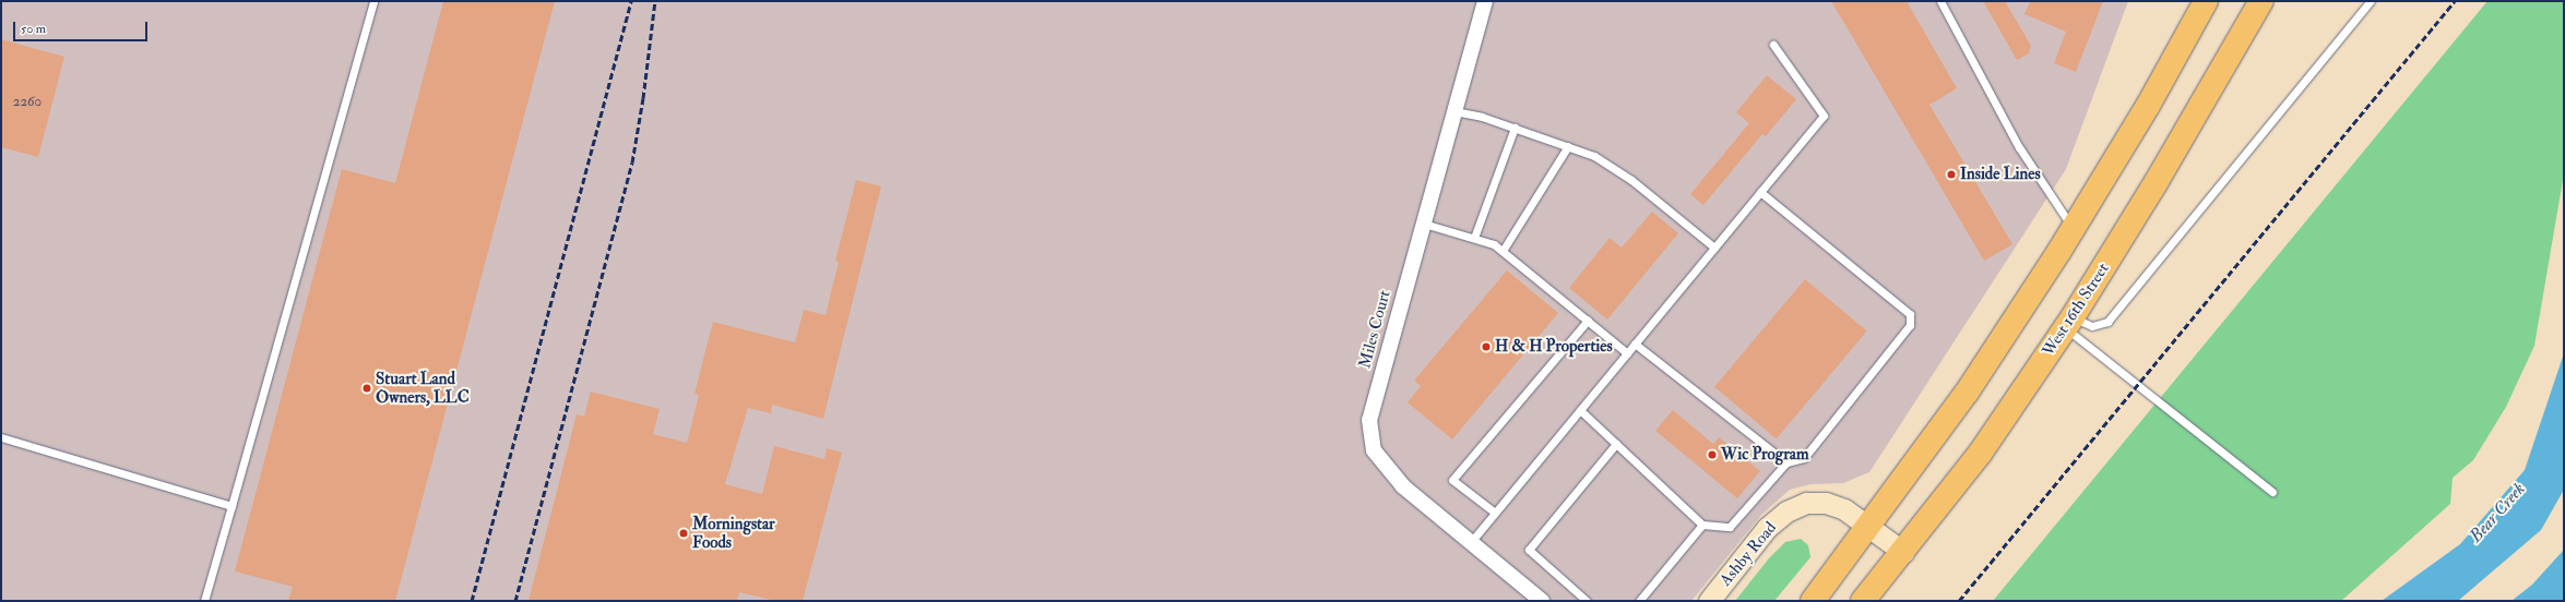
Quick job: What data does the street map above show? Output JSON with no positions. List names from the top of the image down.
{
  "streets": {
    "main road": ["West 16th Street", "Ashby Road"],
    "street": ["Miles Court"]
  },
  "crossings": [
    ["West 16th Street", "Ashby Road"]
  ],
  "water": ["Bear Creek"],
  "places": [
    "Inside Lines",
    "H & H Properties",
    "Stuart Land Owners, LLC",
    "Wic Program",
    "Morningstar Foods"
  ],
  "house_numbers": ["2260"],
  "scale_bar": "50 m"
}
